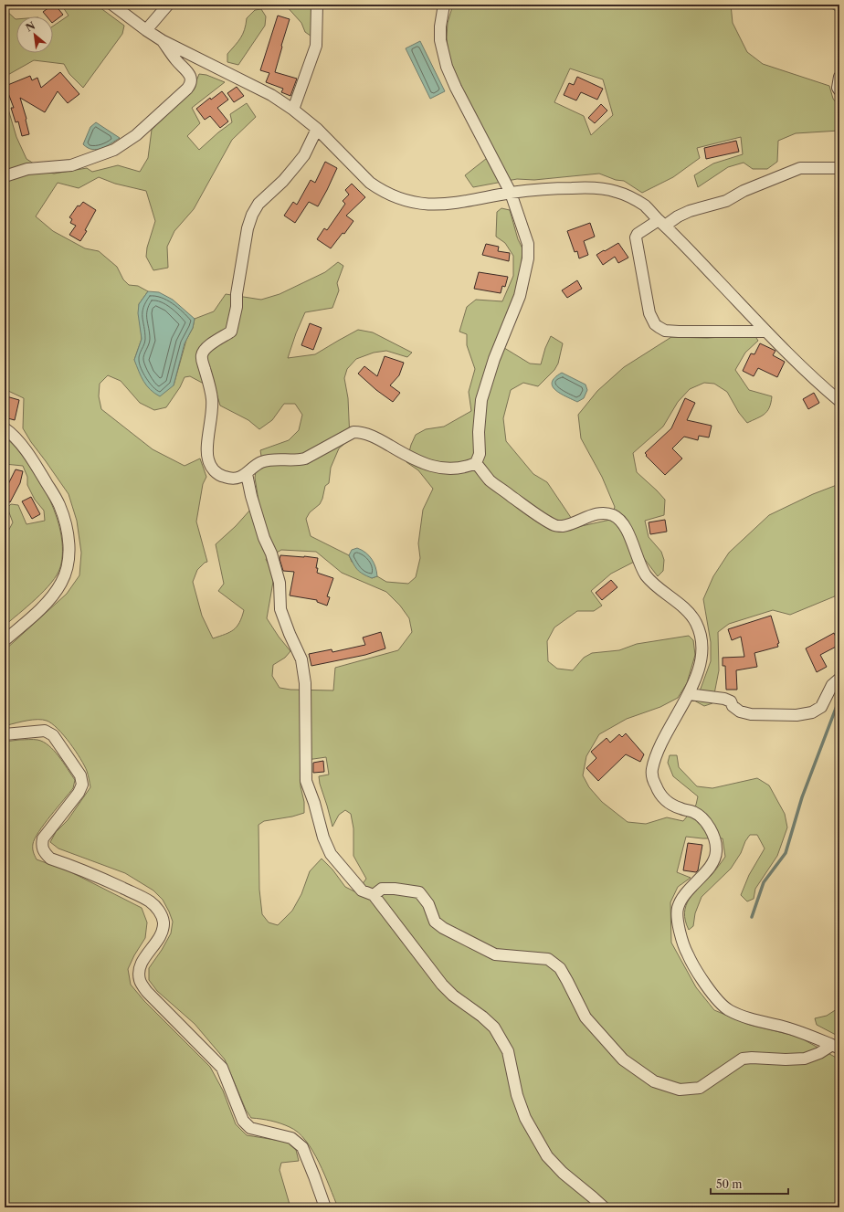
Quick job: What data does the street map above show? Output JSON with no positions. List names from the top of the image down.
{
  "scale_bar": "50 m",
  "north": "top left"
}
